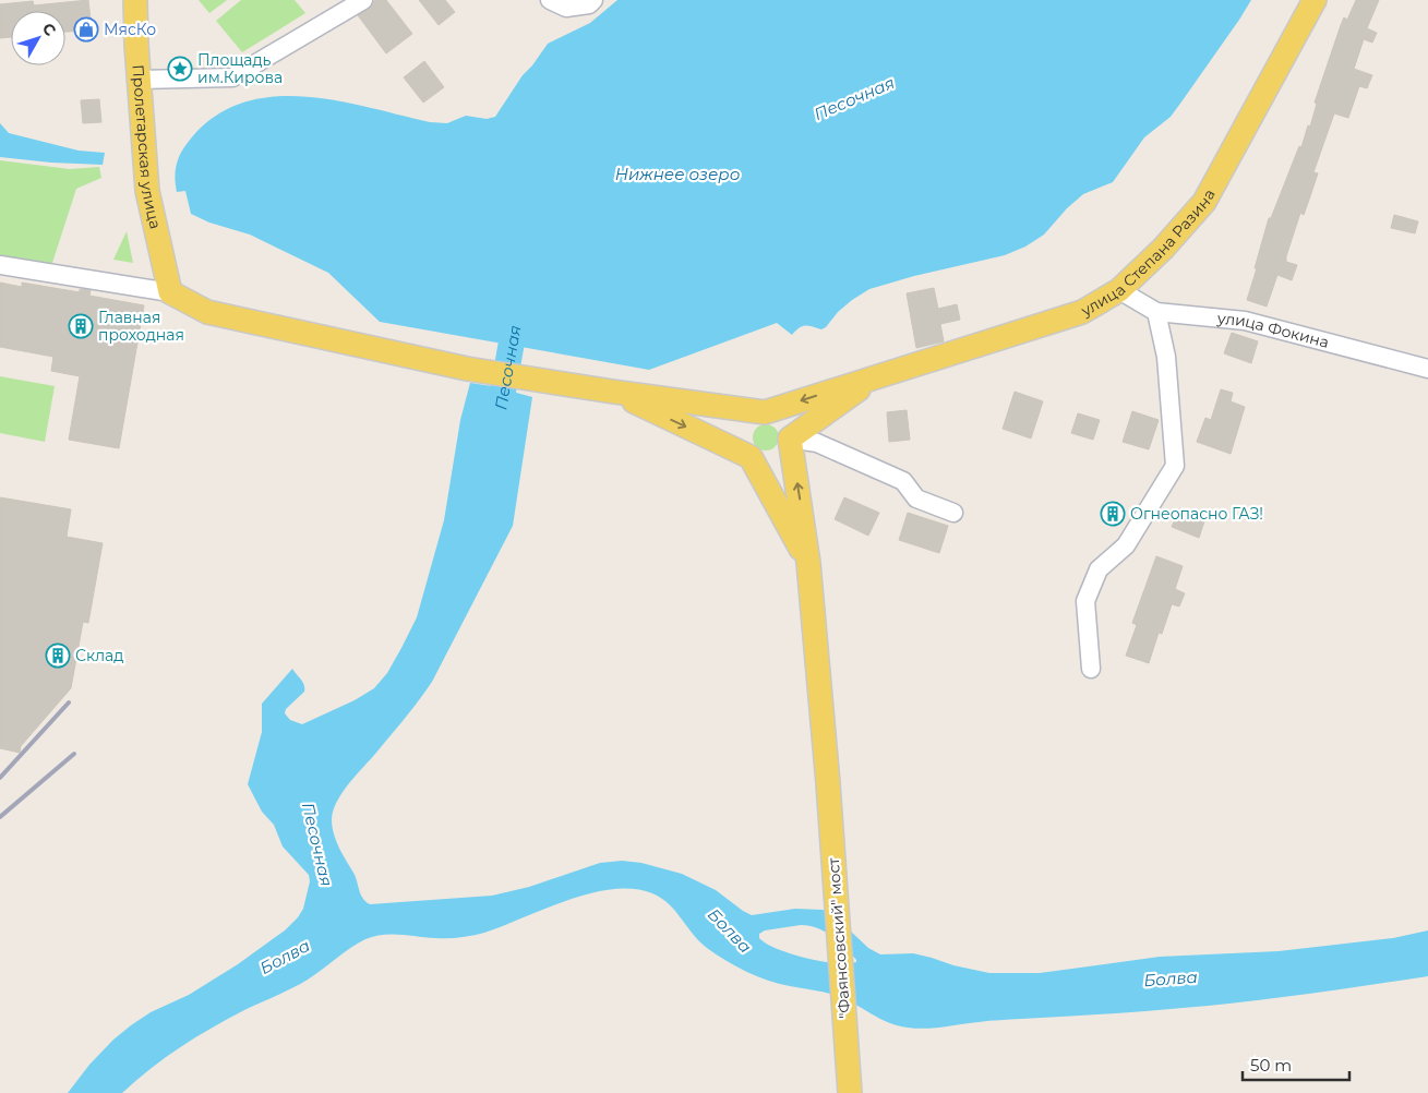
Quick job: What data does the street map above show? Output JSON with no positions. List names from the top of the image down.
{
  "streets": {
    "main road": ["Пролетарская улица", "улица Степана Разина", "\"Фаянсовский\" мост"],
    "street": ["улица Фокина"]
  },
  "crossings": [
    ["улица Степана Разина", "улица Фокина"],
    ["улица Степана Разина", "\"Фаянсовский\" мост"]
  ],
  "water": ["Песочная", "Нижнее озеро", "Болва"],
  "places": {
    "shop": ["МясКо"],
    "place": ["Площадь им.Кирова"],
    "building": ["Главная проходная", "Огнеопасно ГАЗ!", "Склад"]
  },
  "scale_bar": "50 m",
  "north": "top right"
}
